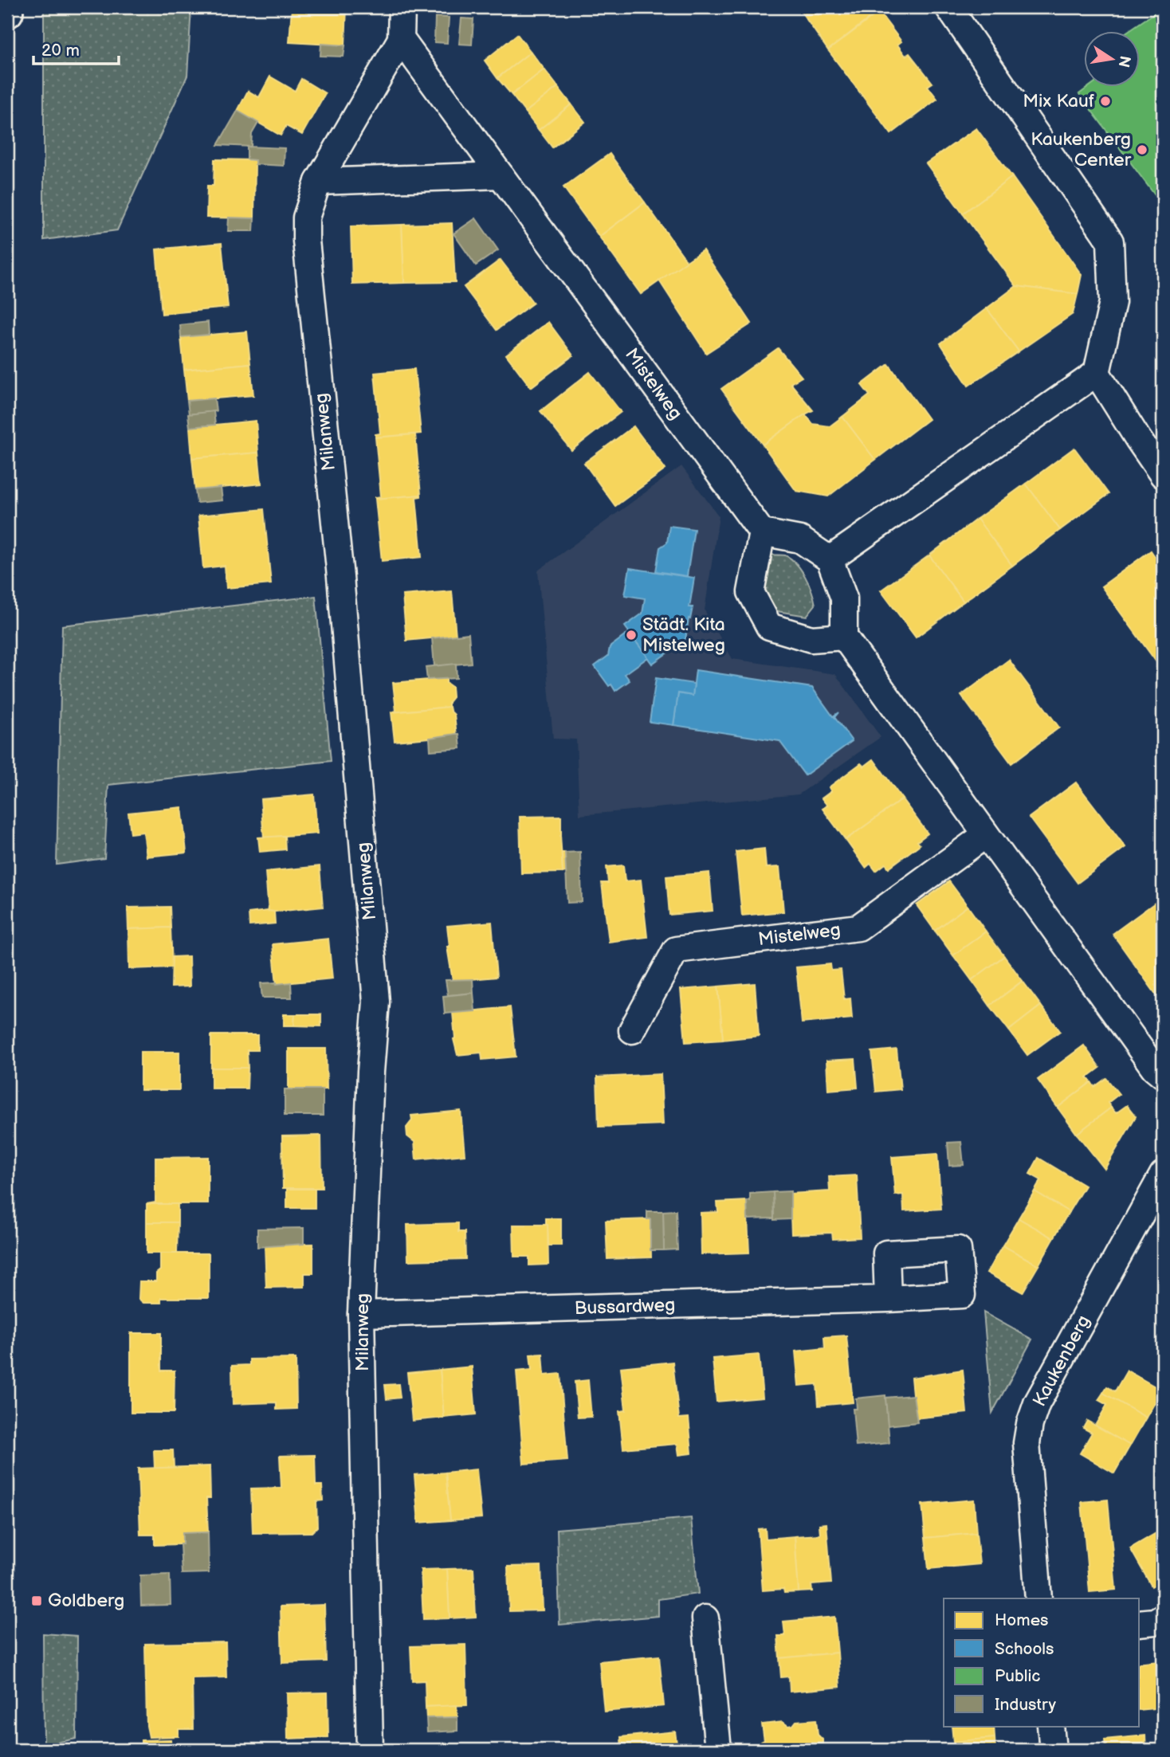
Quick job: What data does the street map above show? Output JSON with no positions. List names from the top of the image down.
{
  "streets": {
    "street": [
      "Mistelweg",
      "Milanweg",
      "Bussardweg",
      "Kaukenberg"
    ]
  },
  "crossings": [
    ["Mistelweg", "Milanweg"],
    ["Milanweg", "Bussardweg"]
  ],
  "places": {
    "other": ["Mix Kauf", "Kaukenberg Center", "Städt. Kita Mistelweg"],
    "transit": ["Goldberg"]
  },
  "legend": [
    "Homes",
    "Schools",
    "Public",
    "Industry"
  ],
  "scale_bar": "20 m",
  "north": "right"
}
